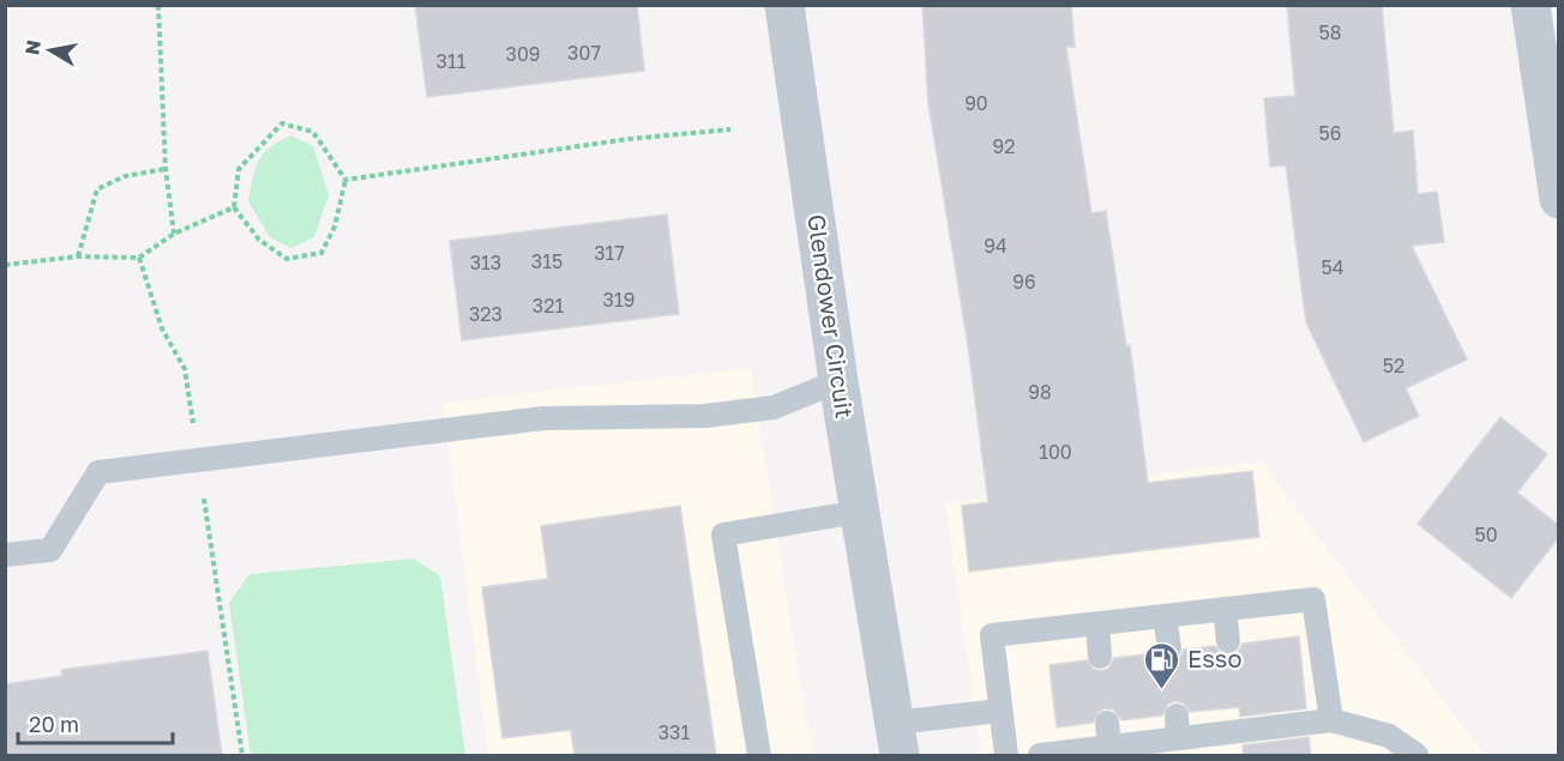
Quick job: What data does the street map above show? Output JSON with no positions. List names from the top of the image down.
{
  "streets": {
    "street": ["Glendower Circuit"]
  },
  "places": {
    "fuel station": ["Esso"]
  },
  "house_numbers": [
    "58",
    "307",
    "309",
    "311",
    "90",
    "56",
    "92",
    "94",
    "317",
    "315",
    "313",
    "54",
    "96",
    "319",
    "321",
    "323",
    "52",
    "98",
    "100",
    "50",
    "331"
  ],
  "scale_bar": "20 m",
  "north": "left"
}
